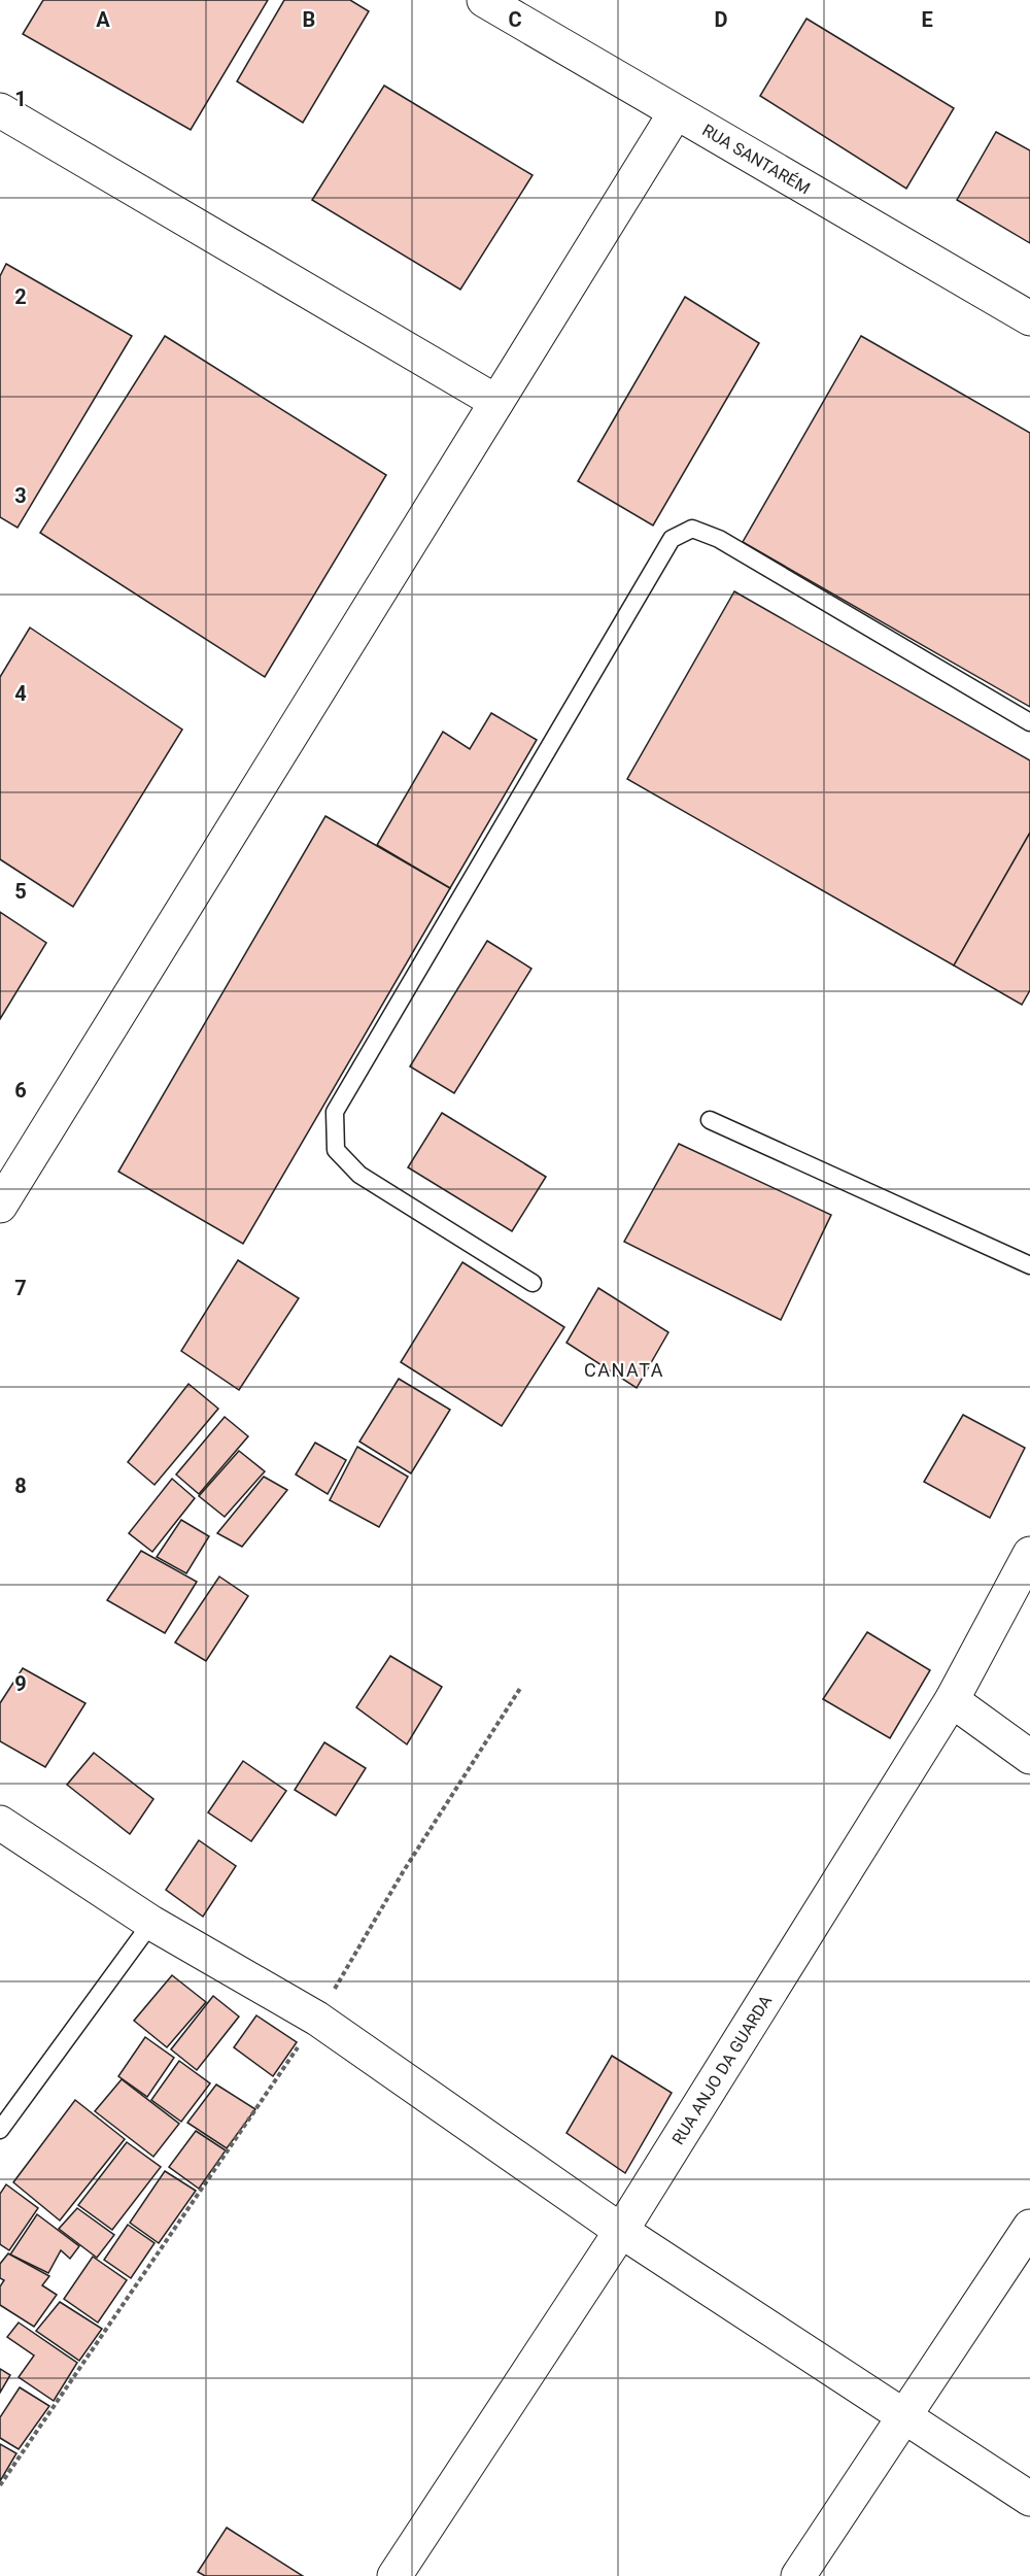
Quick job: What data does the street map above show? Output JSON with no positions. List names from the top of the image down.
{
  "streets": {
    "street": ["RUA SANTARÉM", "RUA ANJO DA GUARDA"]
  },
  "districts": ["CANATA"],
  "grid": {
    "columns": [
      "A",
      "B",
      "C",
      "D",
      "E"
    ],
    "rows": [
      "1",
      "2",
      "3",
      "4",
      "5",
      "6",
      "7",
      "8",
      "9"
    ]
  }
}
